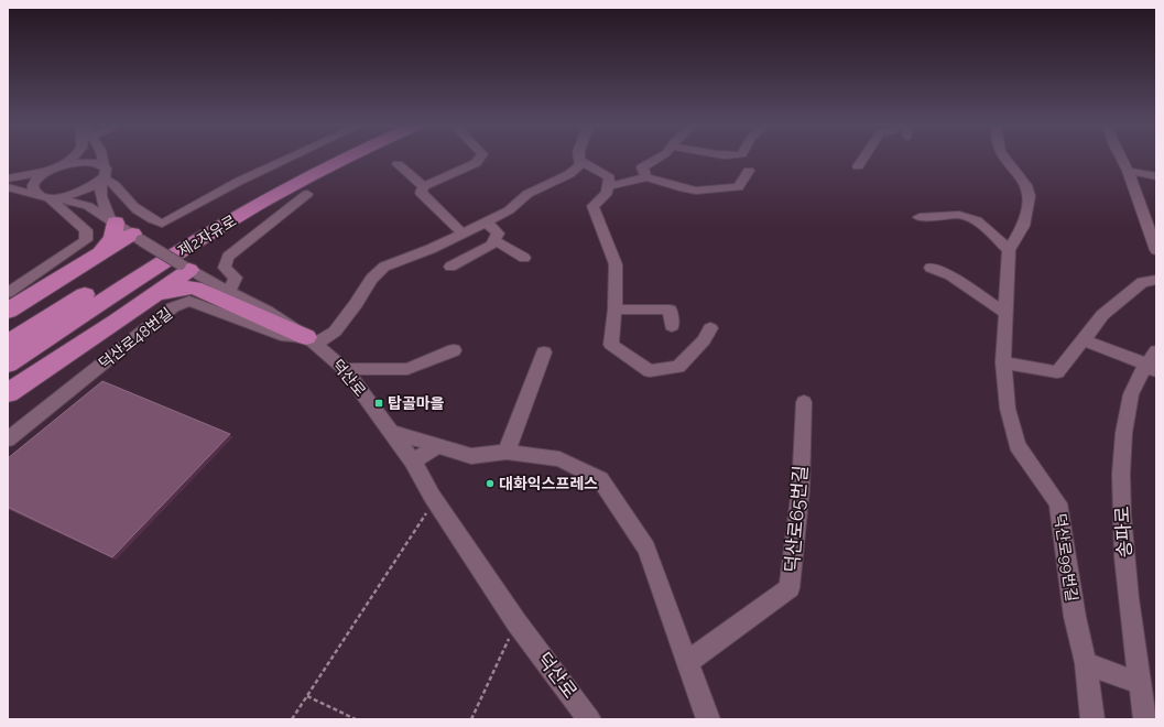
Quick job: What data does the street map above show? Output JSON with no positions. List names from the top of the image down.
{
  "streets": {
    "highway": ["제2자유로"],
    "street": [
      "덕산로48번길",
      "덕산로",
      "덕산로65번길",
      "송파로",
      "덕산로99번길"
    ]
  },
  "crossings": [
    ["덕산로48번길", "덕산로"]
  ],
  "places": {
    "transit": ["탑골마을"],
    "other": ["대화익스프레스"]
  }
}
